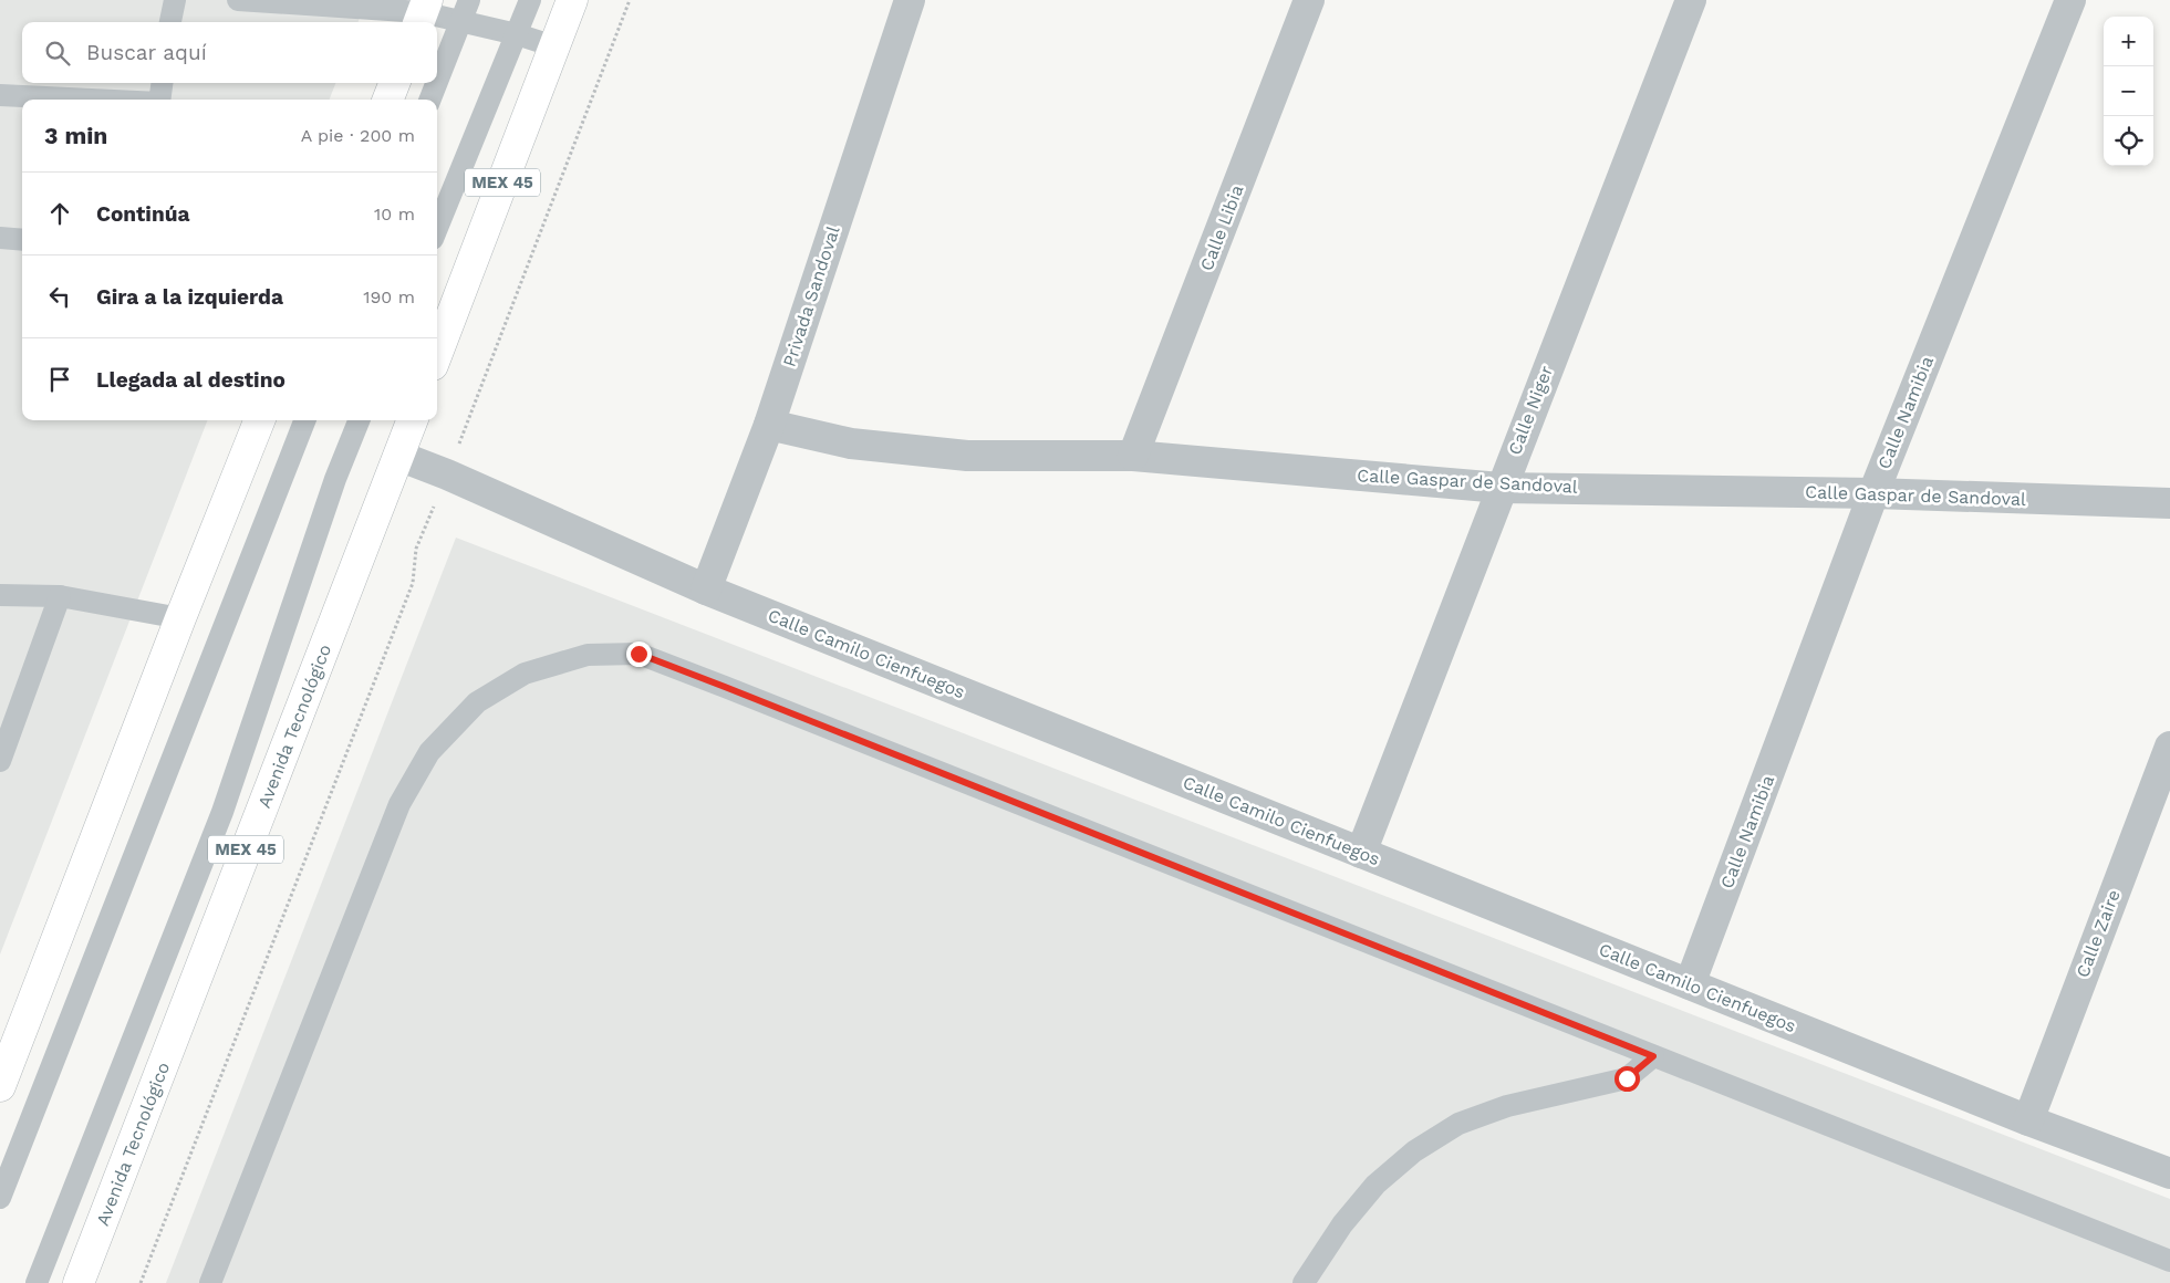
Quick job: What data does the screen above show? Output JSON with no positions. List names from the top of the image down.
{
  "streets": {
    "main road": ["MEX 45", "Avenida Tecnológico"],
    "street": [
      "Calle Libia",
      "Privada Sandoval",
      "Calle Niger",
      "Calle Namibia",
      "Calle Gaspar de Sandoval",
      "Calle Camilo Cienfuegos",
      "Calle Zaire"
    ]
  },
  "crossings": [
    ["Calle Libia", "Calle Gaspar de Sandoval"],
    ["Privada Sandoval", "Calle Gaspar de Sandoval"],
    ["Privada Sandoval", "Calle Camilo Cienfuegos"],
    ["Calle Niger", "Calle Gaspar de Sandoval"],
    ["Calle Niger", "Calle Camilo Cienfuegos"],
    ["Calle Namibia", "Calle Gaspar de Sandoval"],
    ["Calle Namibia", "Calle Camilo Cienfuegos"],
    ["Calle Camilo Cienfuegos", "Avenida Tecnológico"],
    ["Calle Camilo Cienfuegos", "Calle Zaire"]
  ],
  "page": {
    "map_buttons": ["+", "−"],
    "search": "Buscar aquí",
    "heading": ["3 min", "A pie · 200 m"],
    "list": [
      ["Continúa", "10 m"],
      ["Gira a la izquierda", "190 m"],
      "Llegada al destino"
    ]
  }
}
